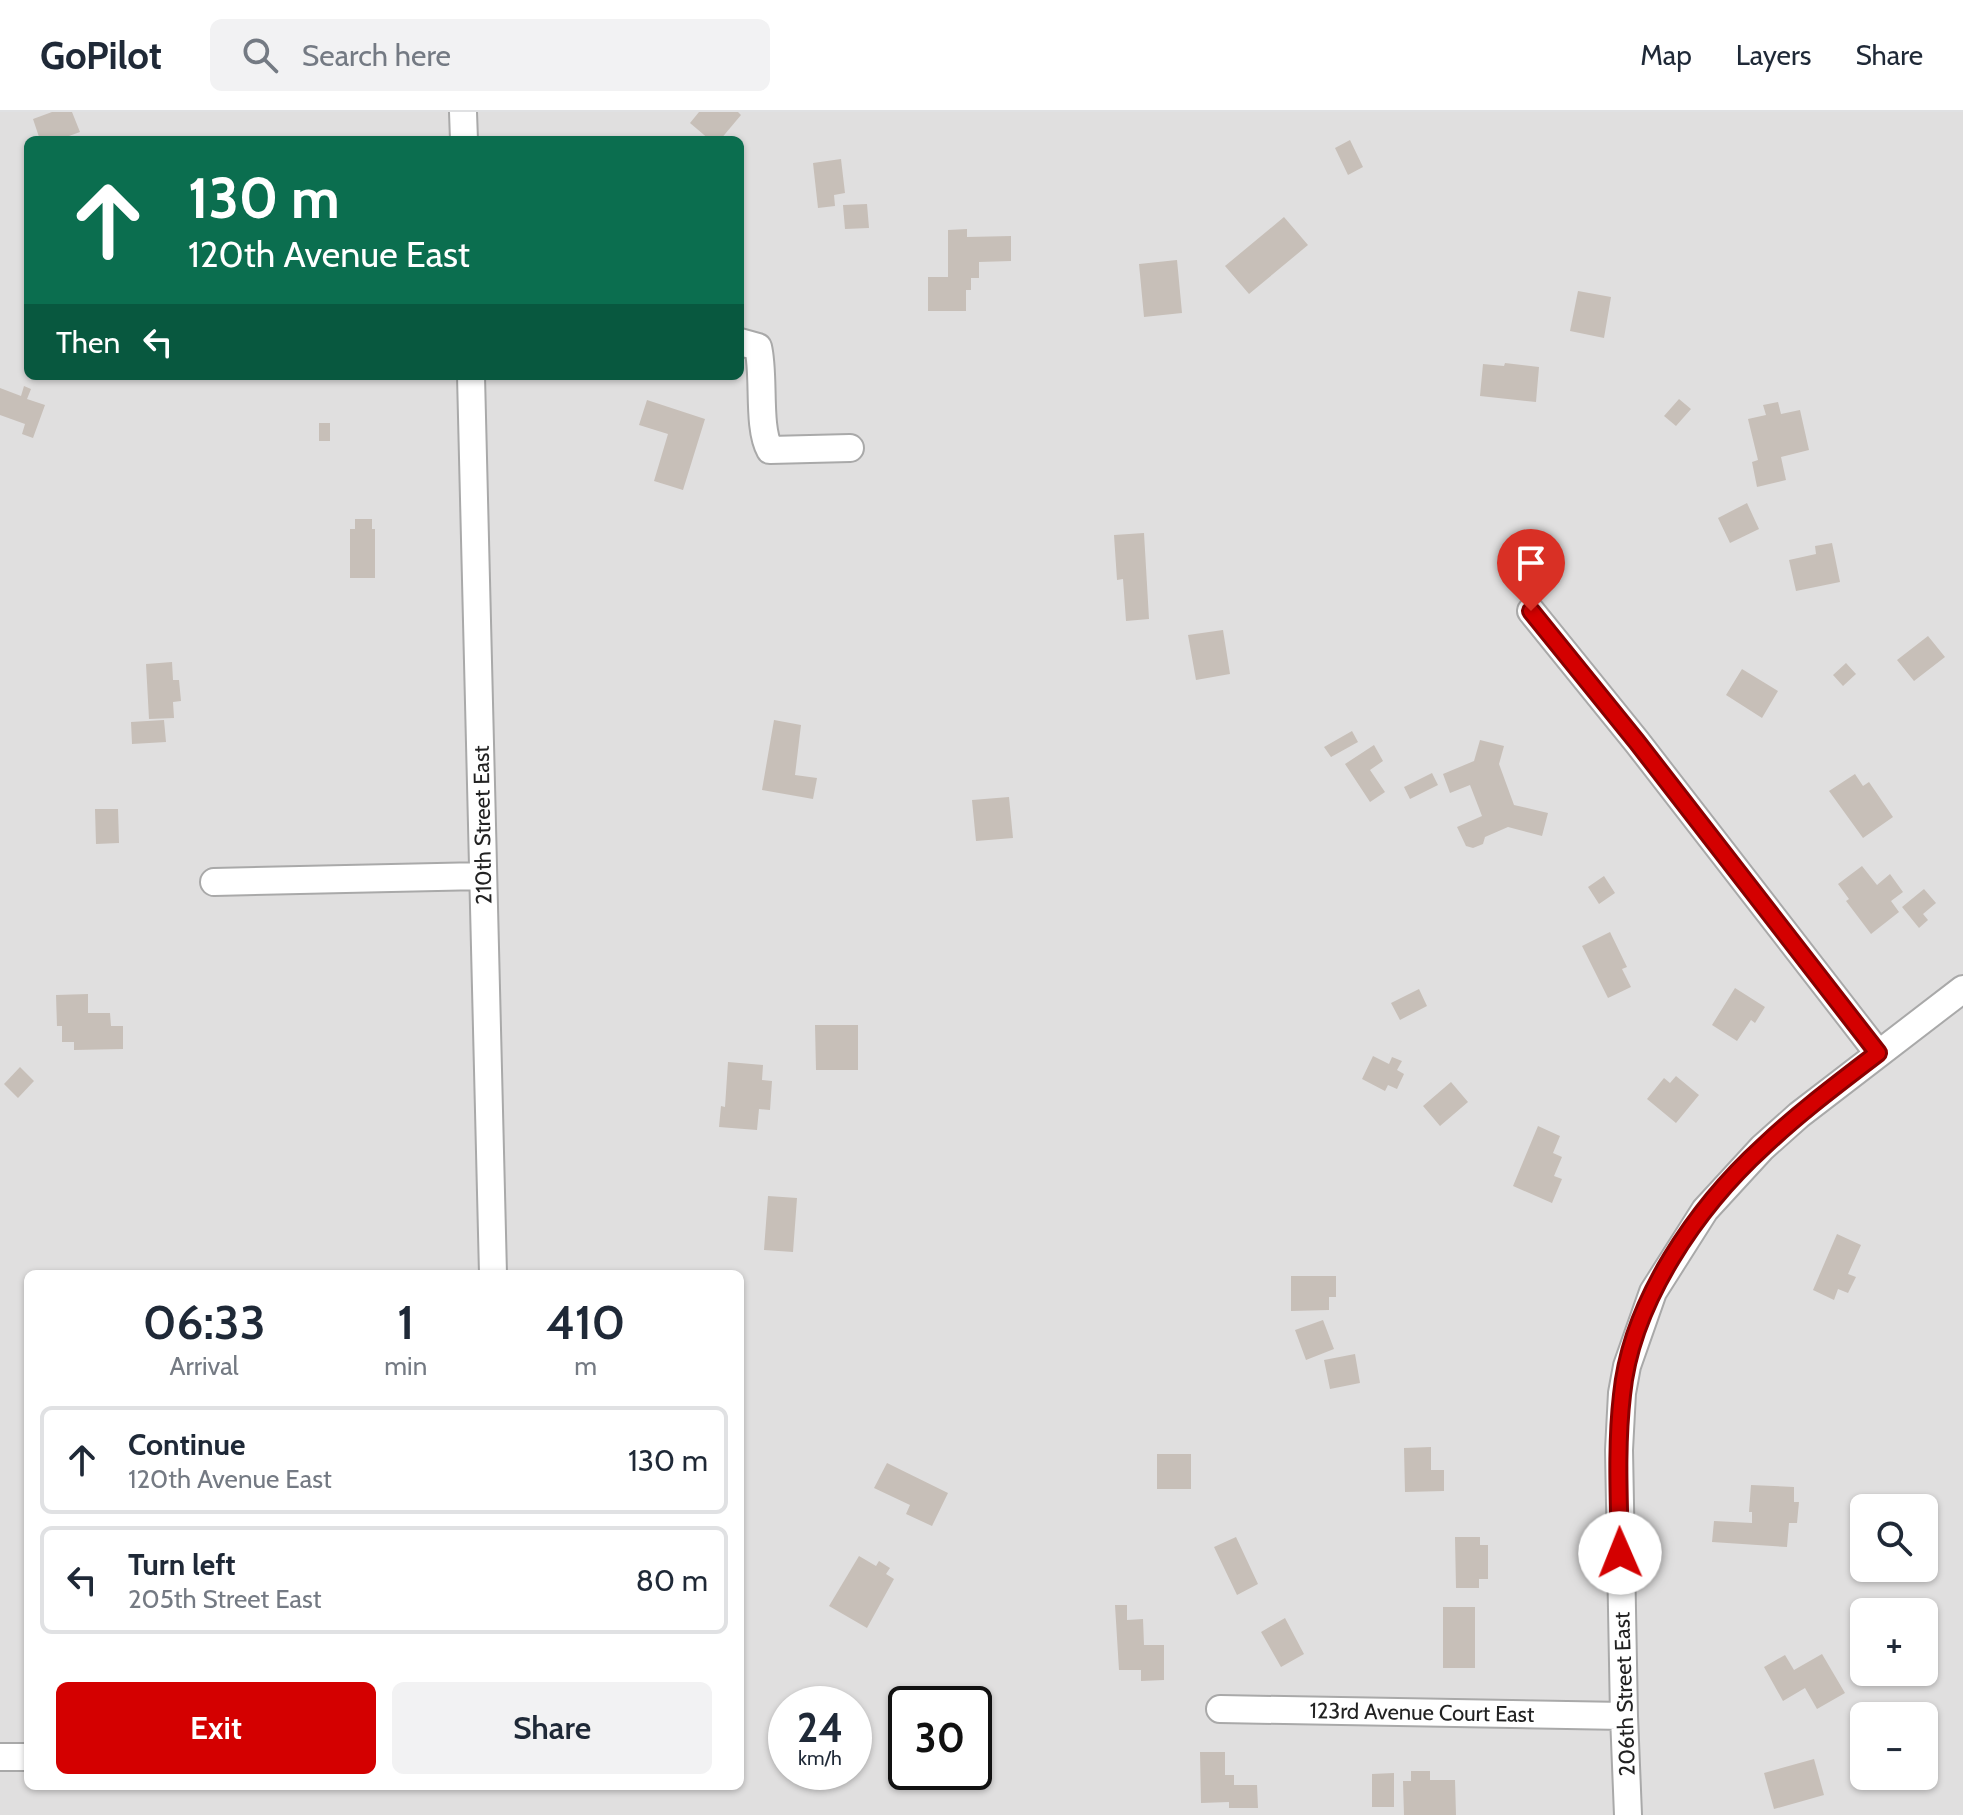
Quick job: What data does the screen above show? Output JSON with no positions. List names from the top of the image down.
{
  "streets": {
    "street": ["210th Street East", "206th Street East", "123rd Avenue Court East"]
  },
  "crossings": [
    ["206th Street East", "123rd Avenue Court East"]
  ],
  "page": {
    "header": "GoPilot",
    "search": "Search here",
    "nav": ["Map", "Layers", "Share"],
    "turn": ["130 m", "120th Avenue East"],
    "then": "Then",
    "eta": [
      "06:33",
      "Arrival",
      "1",
      "min",
      "410",
      "m"
    ],
    "list": [
      {
        "name": "Continue",
        "note": "120th Avenue East",
        "value": "130 m"
      },
      {
        "name": "Turn left",
        "note": "205th Street East",
        "value": "80 m"
      }
    ],
    "map_buttons": ["+", "−"],
    "buttons": ["Exit", "Share"],
    "speed": "24 km/h",
    "limit": "30"
  }
}
